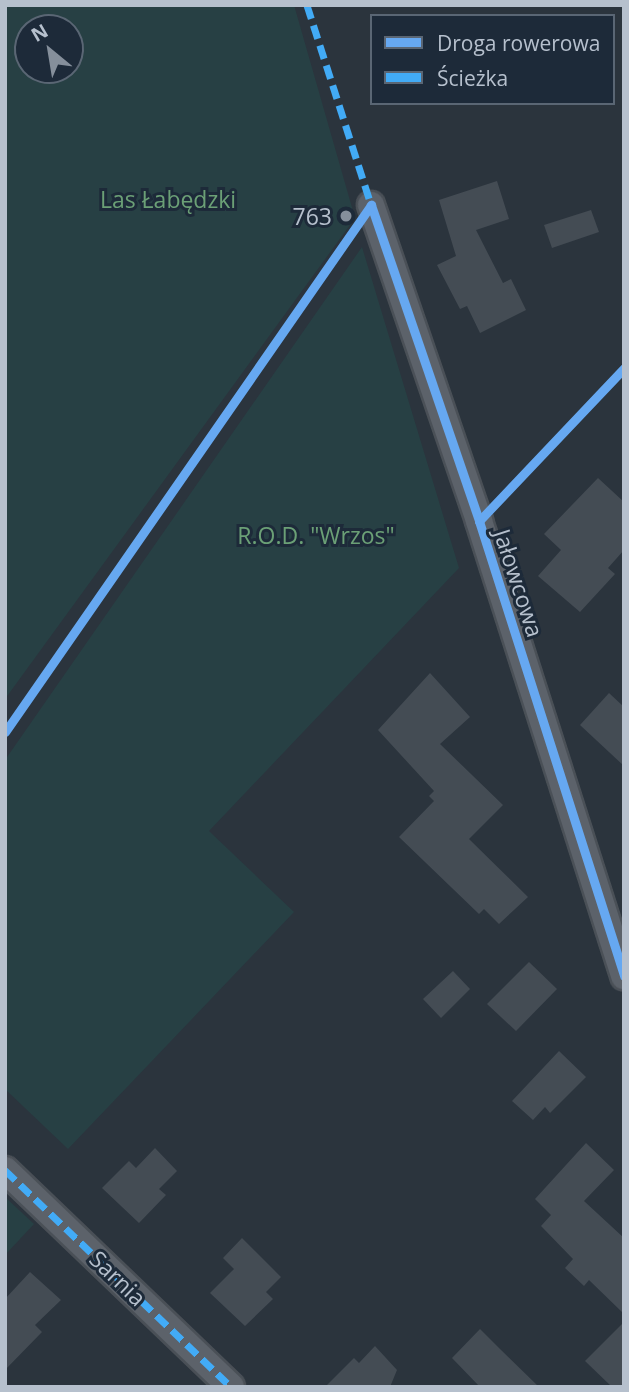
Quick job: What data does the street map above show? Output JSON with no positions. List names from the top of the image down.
{
  "streets": {
    "street": ["Jałowcowa", "Sarnia"]
  },
  "parks": ["Las Łabędzki", "R.O.D. \"Wrzos\""],
  "places": ["763"],
  "legend": ["Droga rowerowa", "Ścieżka"],
  "north": "top left"
}
